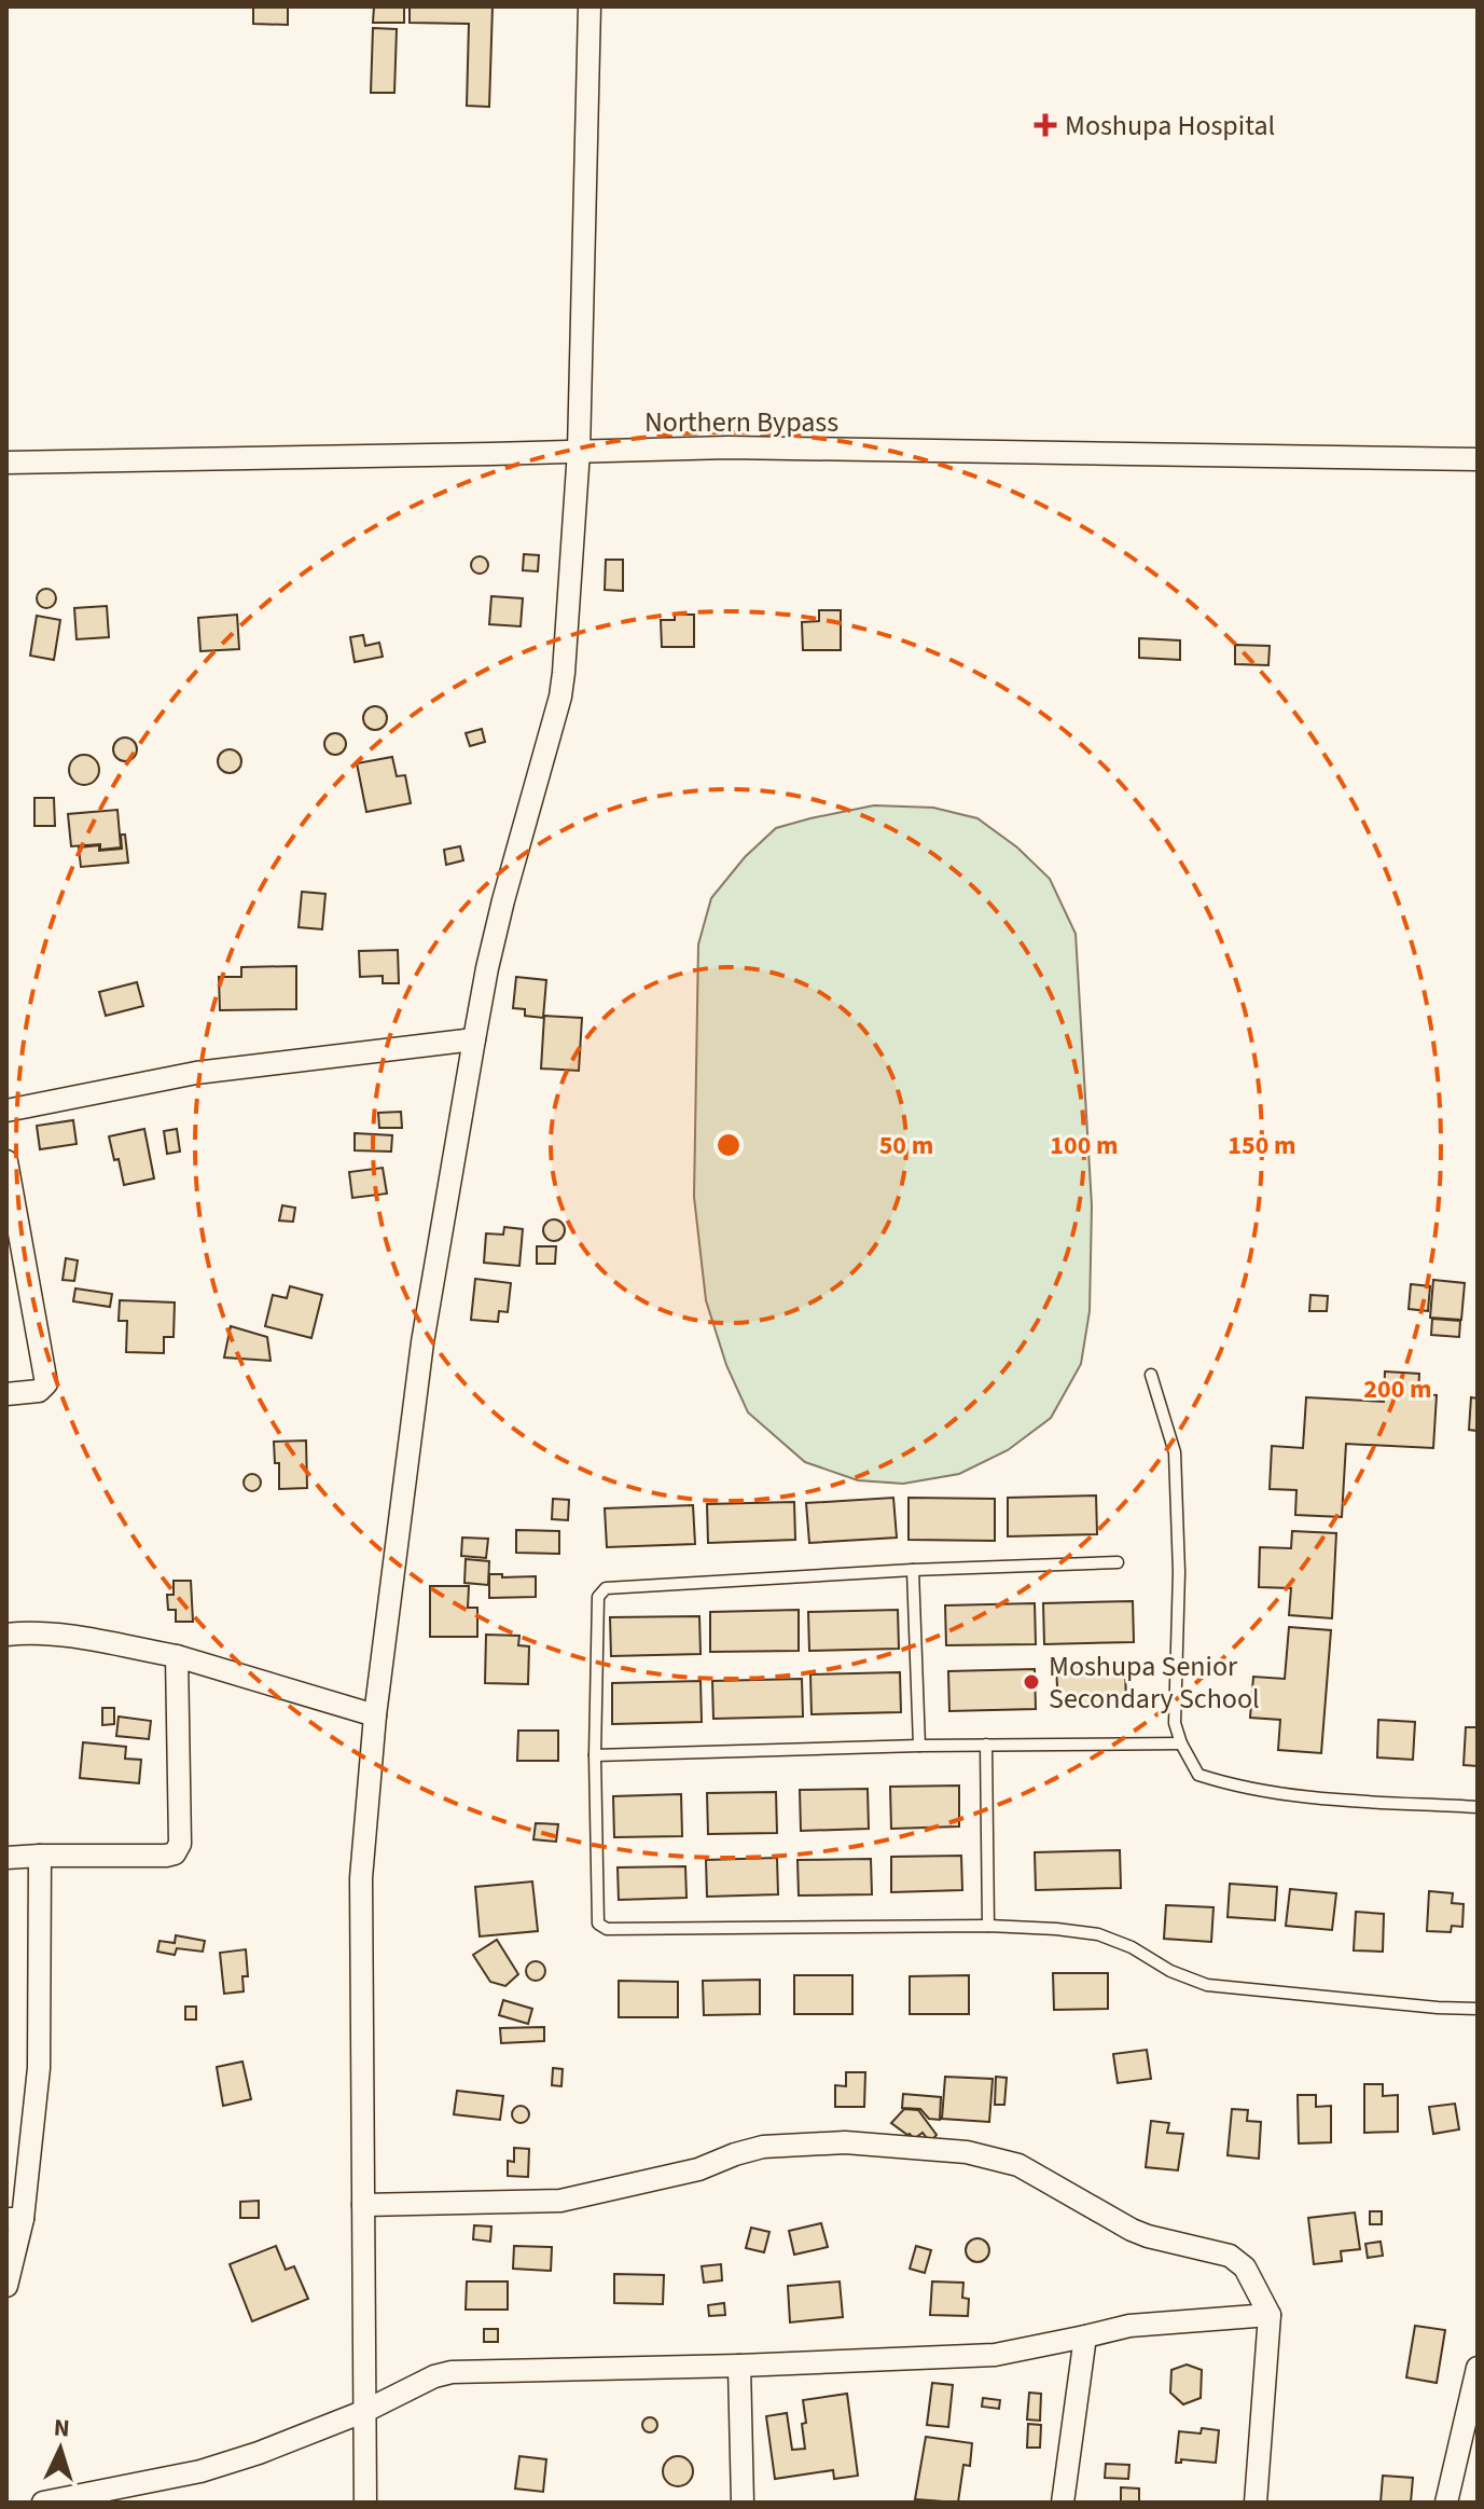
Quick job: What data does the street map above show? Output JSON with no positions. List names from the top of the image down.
{
  "streets": {
    "street": ["Northern Bypass"]
  },
  "places": {
    "health": ["Moshupa Hospital"],
    "other": ["Moshupa Senior Secondary School"]
  },
  "north": "top",
  "rings": [
    "50 m",
    "100 m",
    "150 m",
    "200 m"
  ]
}
